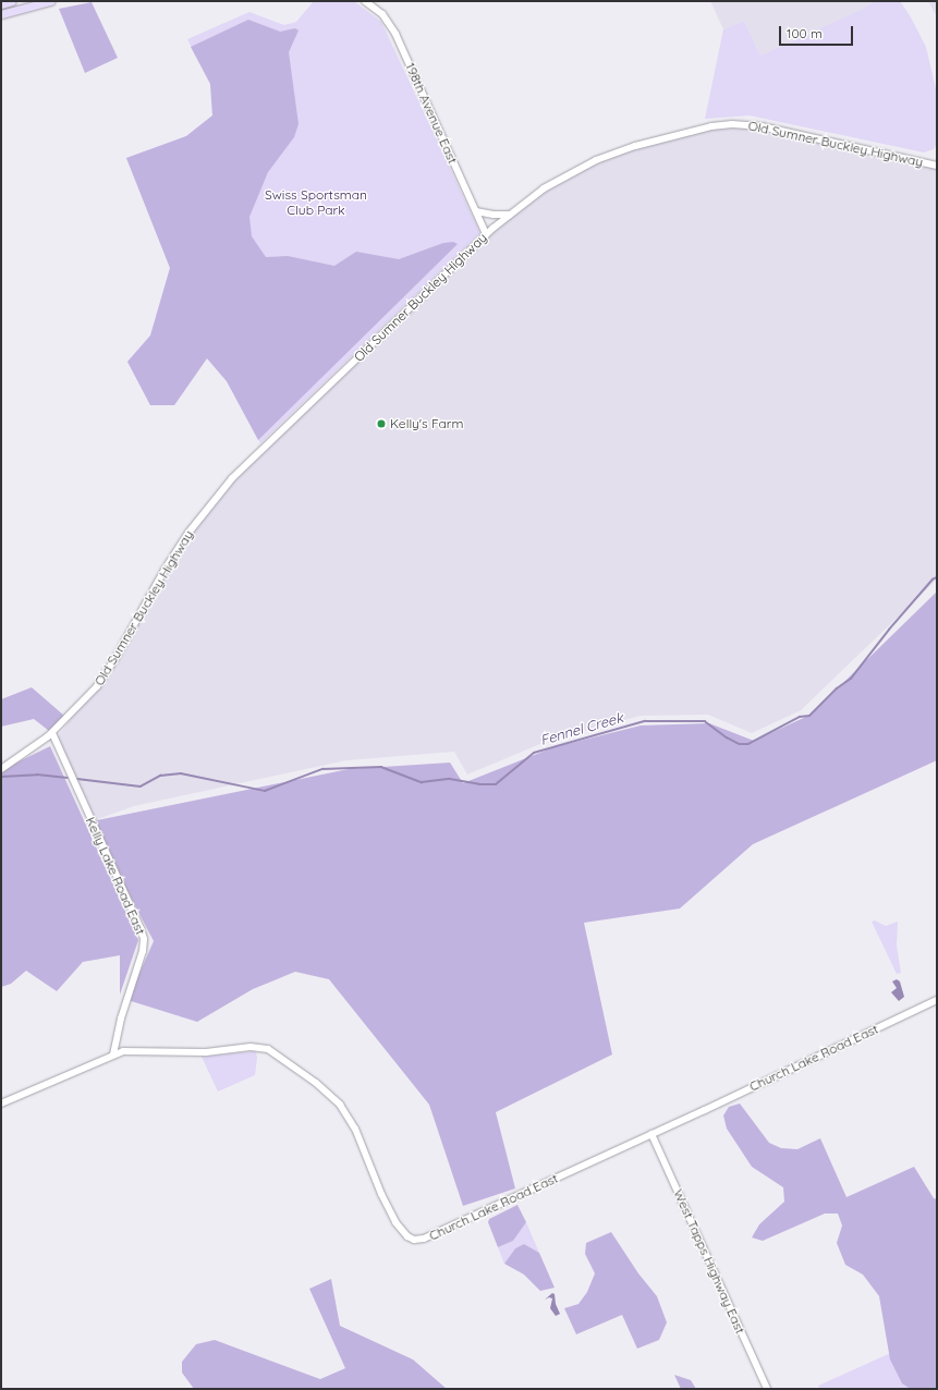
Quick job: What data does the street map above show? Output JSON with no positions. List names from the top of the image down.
{
  "streets": {
    "street": [
      "198th Avenue East",
      "Old Sumner Buckley Highway",
      "Kelly Lake Road East",
      "Church Lake Road East",
      "West Tapps Highway East"
    ]
  },
  "crossings": [
    ["198th Avenue East", "Old Sumner Buckley Highway"],
    ["Old Sumner Buckley Highway", "Kelly Lake Road East"],
    ["Kelly Lake Road East", "Church Lake Road East"],
    ["Church Lake Road East", "West Tapps Highway East"]
  ],
  "water": ["Fennel Creek"],
  "parks": ["Swiss Sportsman Club Park"],
  "places": ["Kelly's Farm"],
  "scale_bar": "100 m"
}
